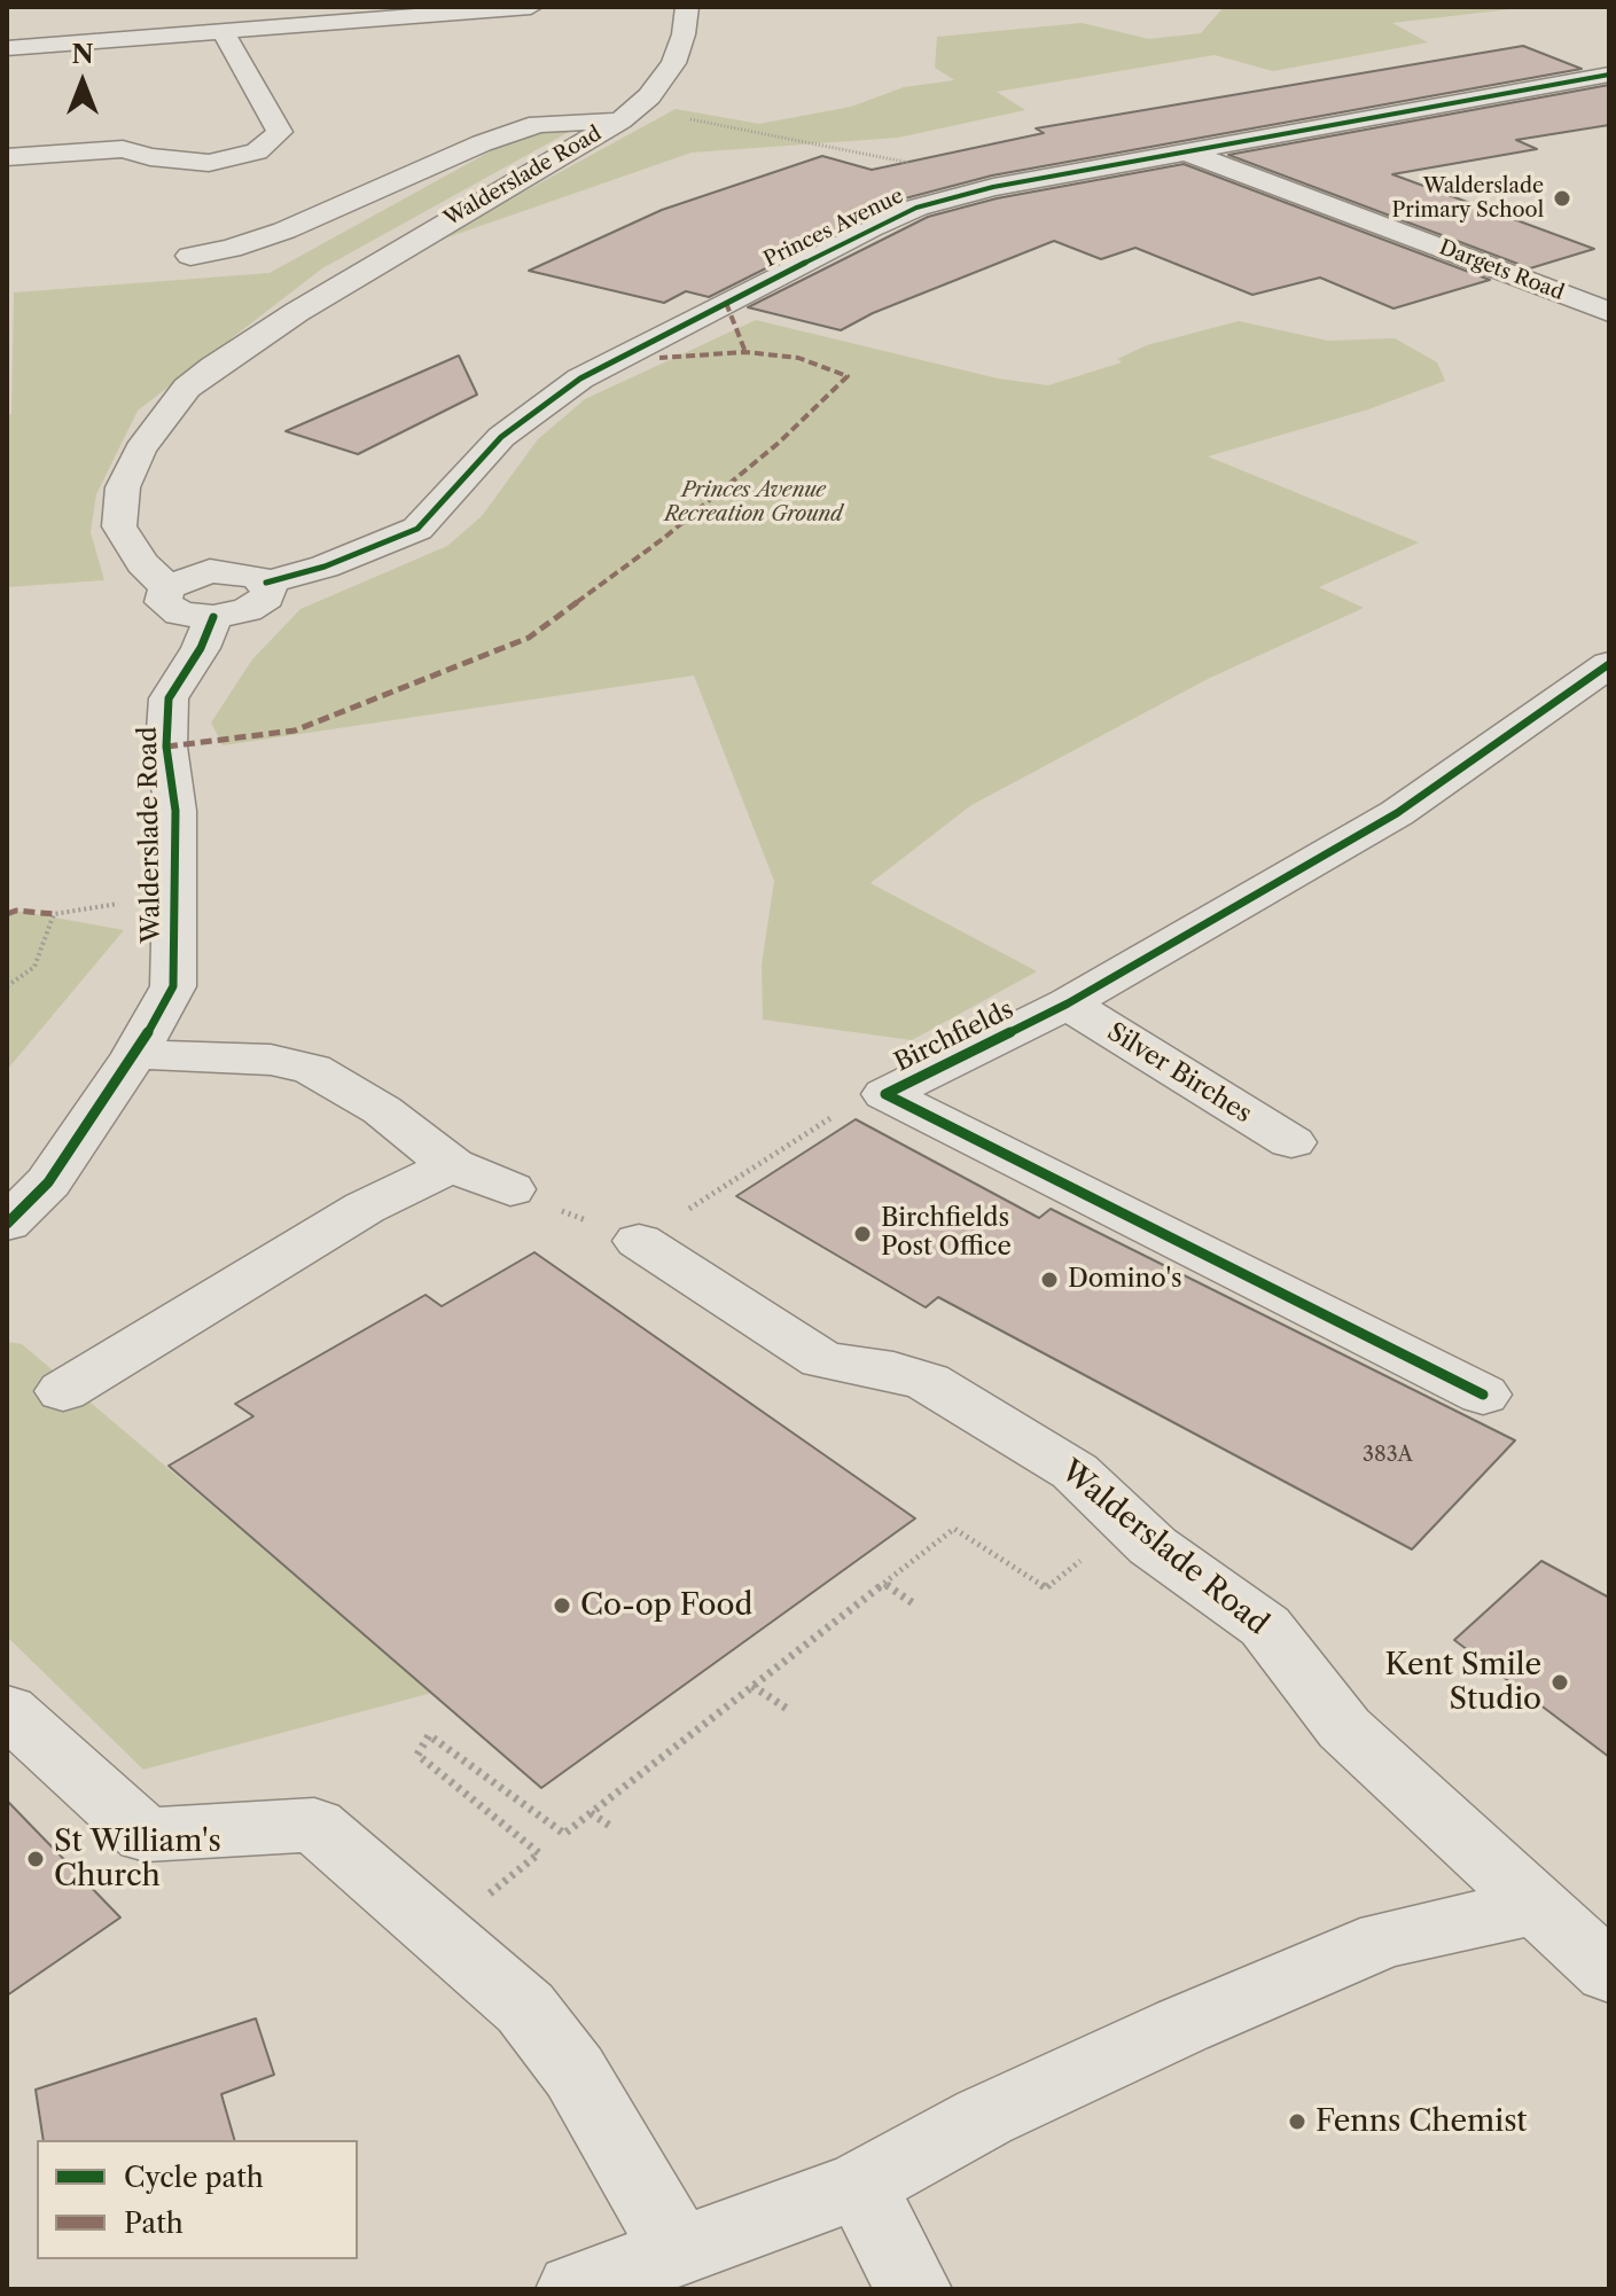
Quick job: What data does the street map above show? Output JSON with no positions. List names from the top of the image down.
{
  "streets": {
    "street": [
      "Walderslade Road",
      "Princes Avenue",
      "Dargets Road",
      "Birchfields",
      "Silver Birches"
    ]
  },
  "crossings": [
    ["Princes Avenue", "Dargets Road"],
    ["Birchfields", "Silver Birches"]
  ],
  "parks": ["Princes Avenue Recreation Ground"],
  "places": [
    "Walderslade Primary School",
    "Birchfields Post Office",
    "Domino's",
    "Co-op Food",
    "Kent Smile Studio",
    "St William's Church",
    "Fenns Chemist"
  ],
  "house_numbers": ["383A"],
  "legend": ["Cycle path", "Path"],
  "north": "top"
}
